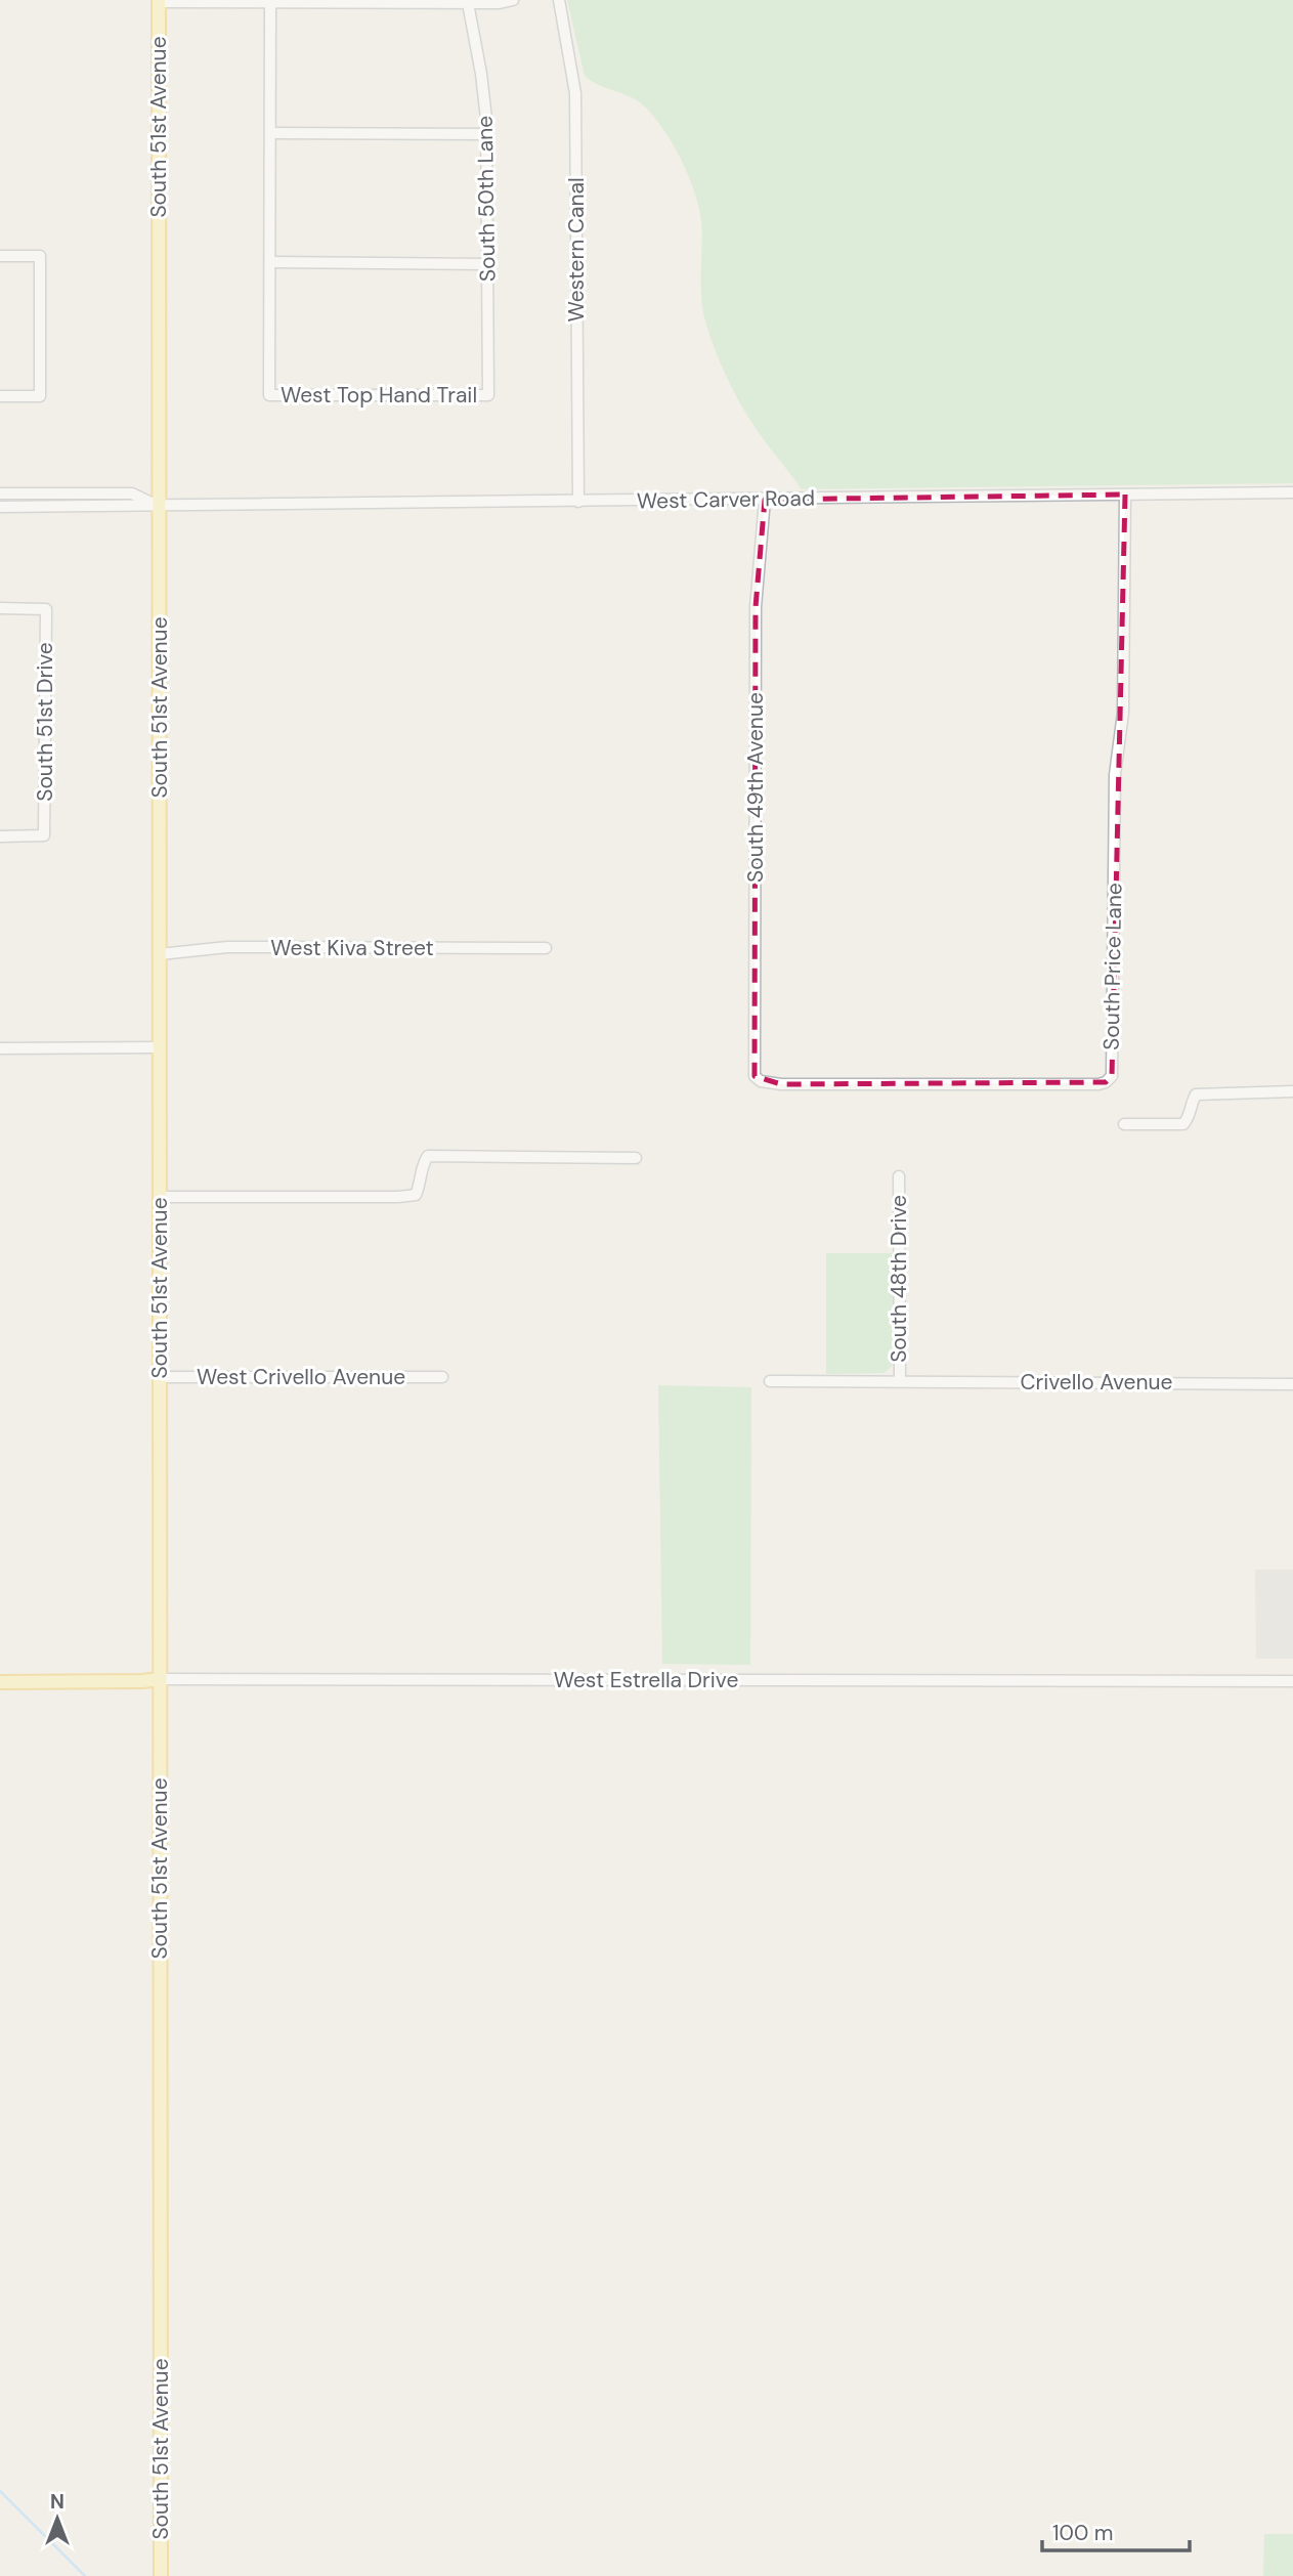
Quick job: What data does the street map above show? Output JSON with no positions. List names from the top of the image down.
{
  "streets": {
    "main road": ["South 51st Avenue", "West Estrella Drive"],
    "street": [
      "South 50th Lane",
      "Western Canal",
      "West Top Hand Trail",
      "West Carver Road",
      "South 51st Drive",
      "South 49th Avenue",
      "West Kiva Street",
      "South Price Lane",
      "South 48th Drive",
      "West Crivello Avenue",
      "Crivello Avenue"
    ]
  },
  "crossings": [
    ["South 51st Avenue", "West Carver Road"],
    ["South 51st Avenue", "West Kiva Street"],
    ["South 51st Avenue", "West Crivello Avenue"],
    ["South 51st Avenue", "West Estrella Drive"],
    ["South 50th Lane", "West Top Hand Trail"],
    ["Western Canal", "West Carver Road"],
    ["West Carver Road", "South 49th Avenue"],
    ["West Carver Road", "South Price Lane"],
    ["South 49th Avenue", "South Price Lane"],
    ["South 48th Drive", "Crivello Avenue"]
  ],
  "scale_bar": "100 m",
  "north": "top"
}
